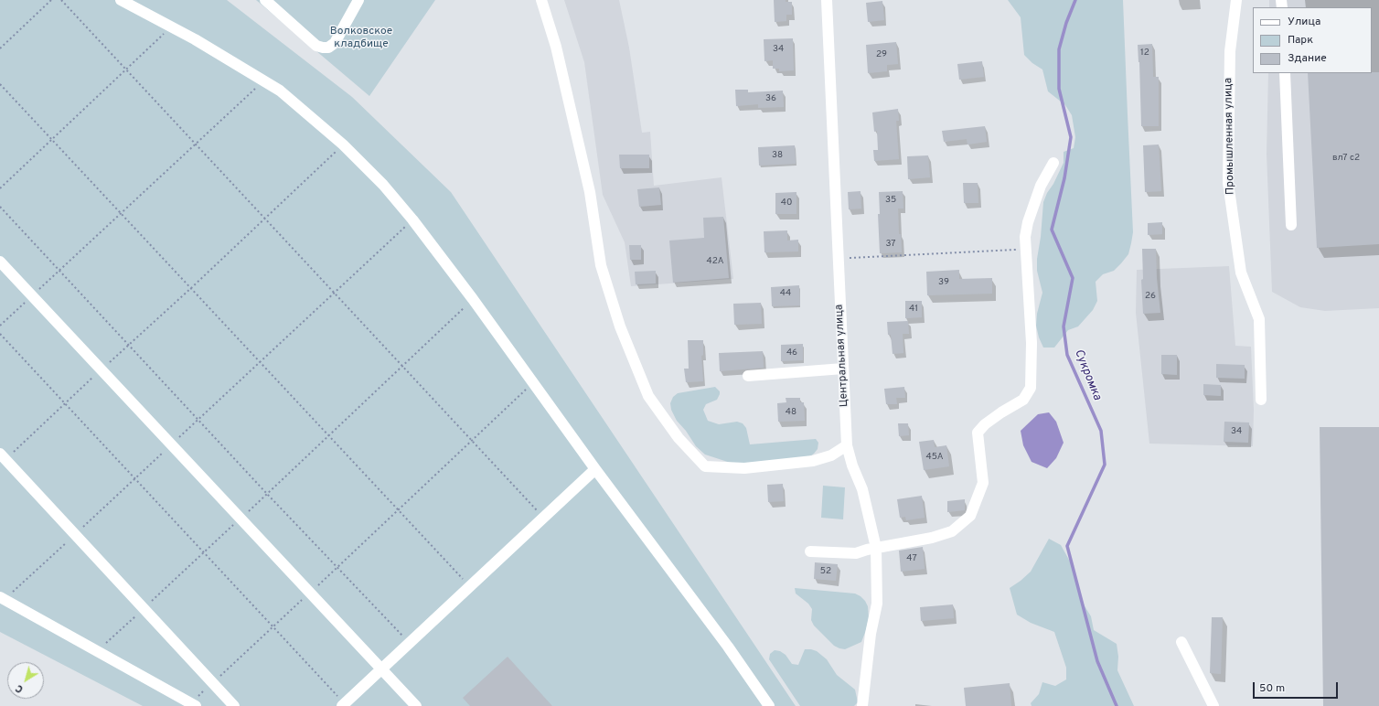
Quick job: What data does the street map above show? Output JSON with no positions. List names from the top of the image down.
{
  "streets": {
    "street": ["Промышленная улица", "Центральная улица"]
  },
  "water": ["Сукромка"],
  "parks": ["Волковское кладбище"],
  "house_numbers": [
    "34",
    "12",
    "29",
    "36",
    "38",
    "вл7 с2",
    "35",
    "40",
    "37",
    "42А",
    "39",
    "44",
    "26",
    "41",
    "46",
    "48",
    "34",
    "45А",
    "47",
    "52"
  ],
  "legend": ["Улица", "Парк", "Здание"],
  "scale_bar": "50 m",
  "north": "bottom left"
}
